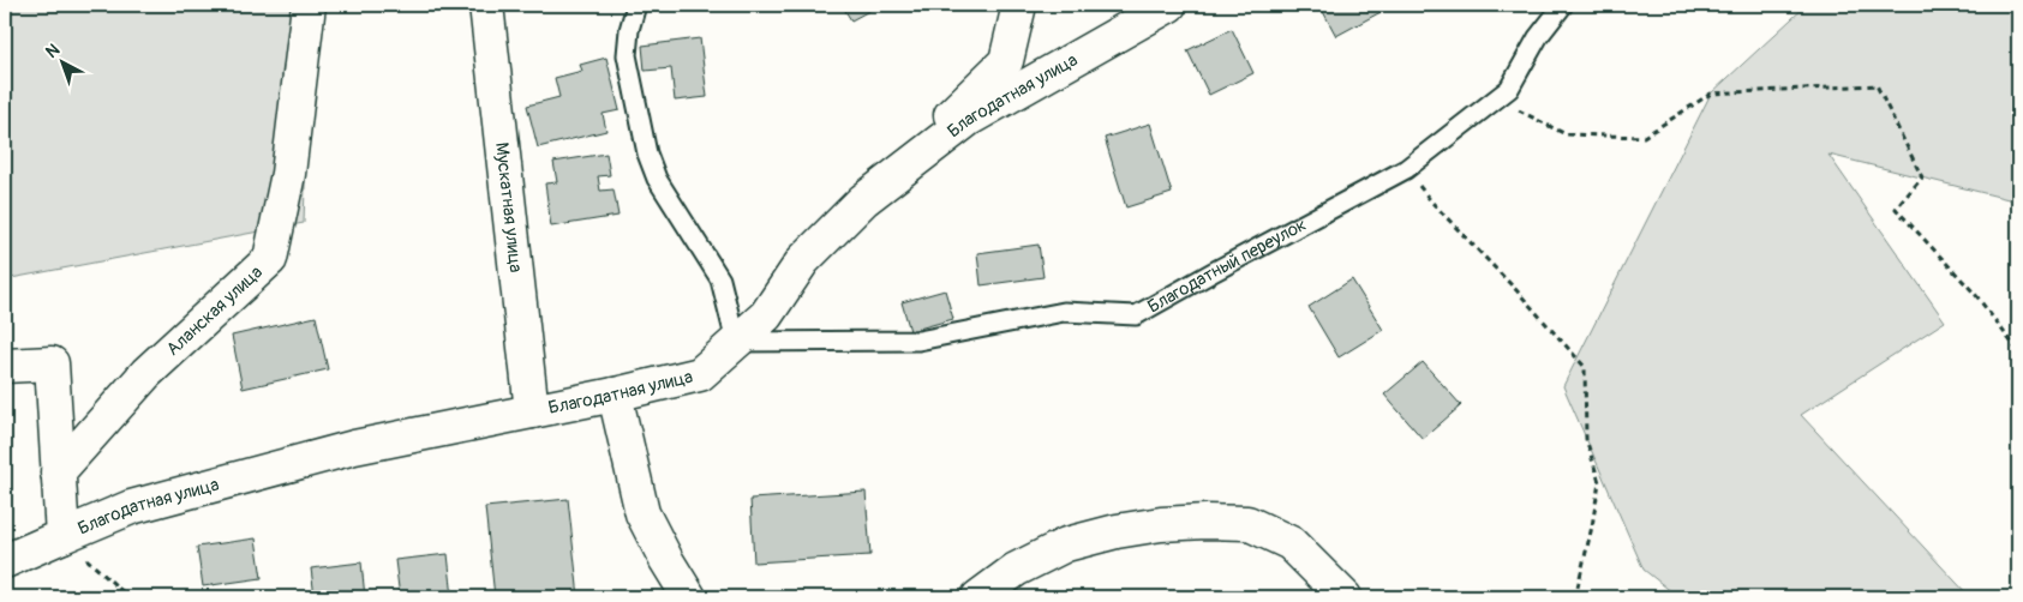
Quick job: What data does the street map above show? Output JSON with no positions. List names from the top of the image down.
{
  "streets": {
    "street": ["Благодатная улица", "Мускатная улица", "Аланская улица"],
    "lane": ["Благодатный переулок"]
  },
  "crossings": [
    ["Благодатная улица", "Мускатная улица"],
    ["Благодатная улица", "Благодатный переулок"]
  ],
  "north": "top left"
}
